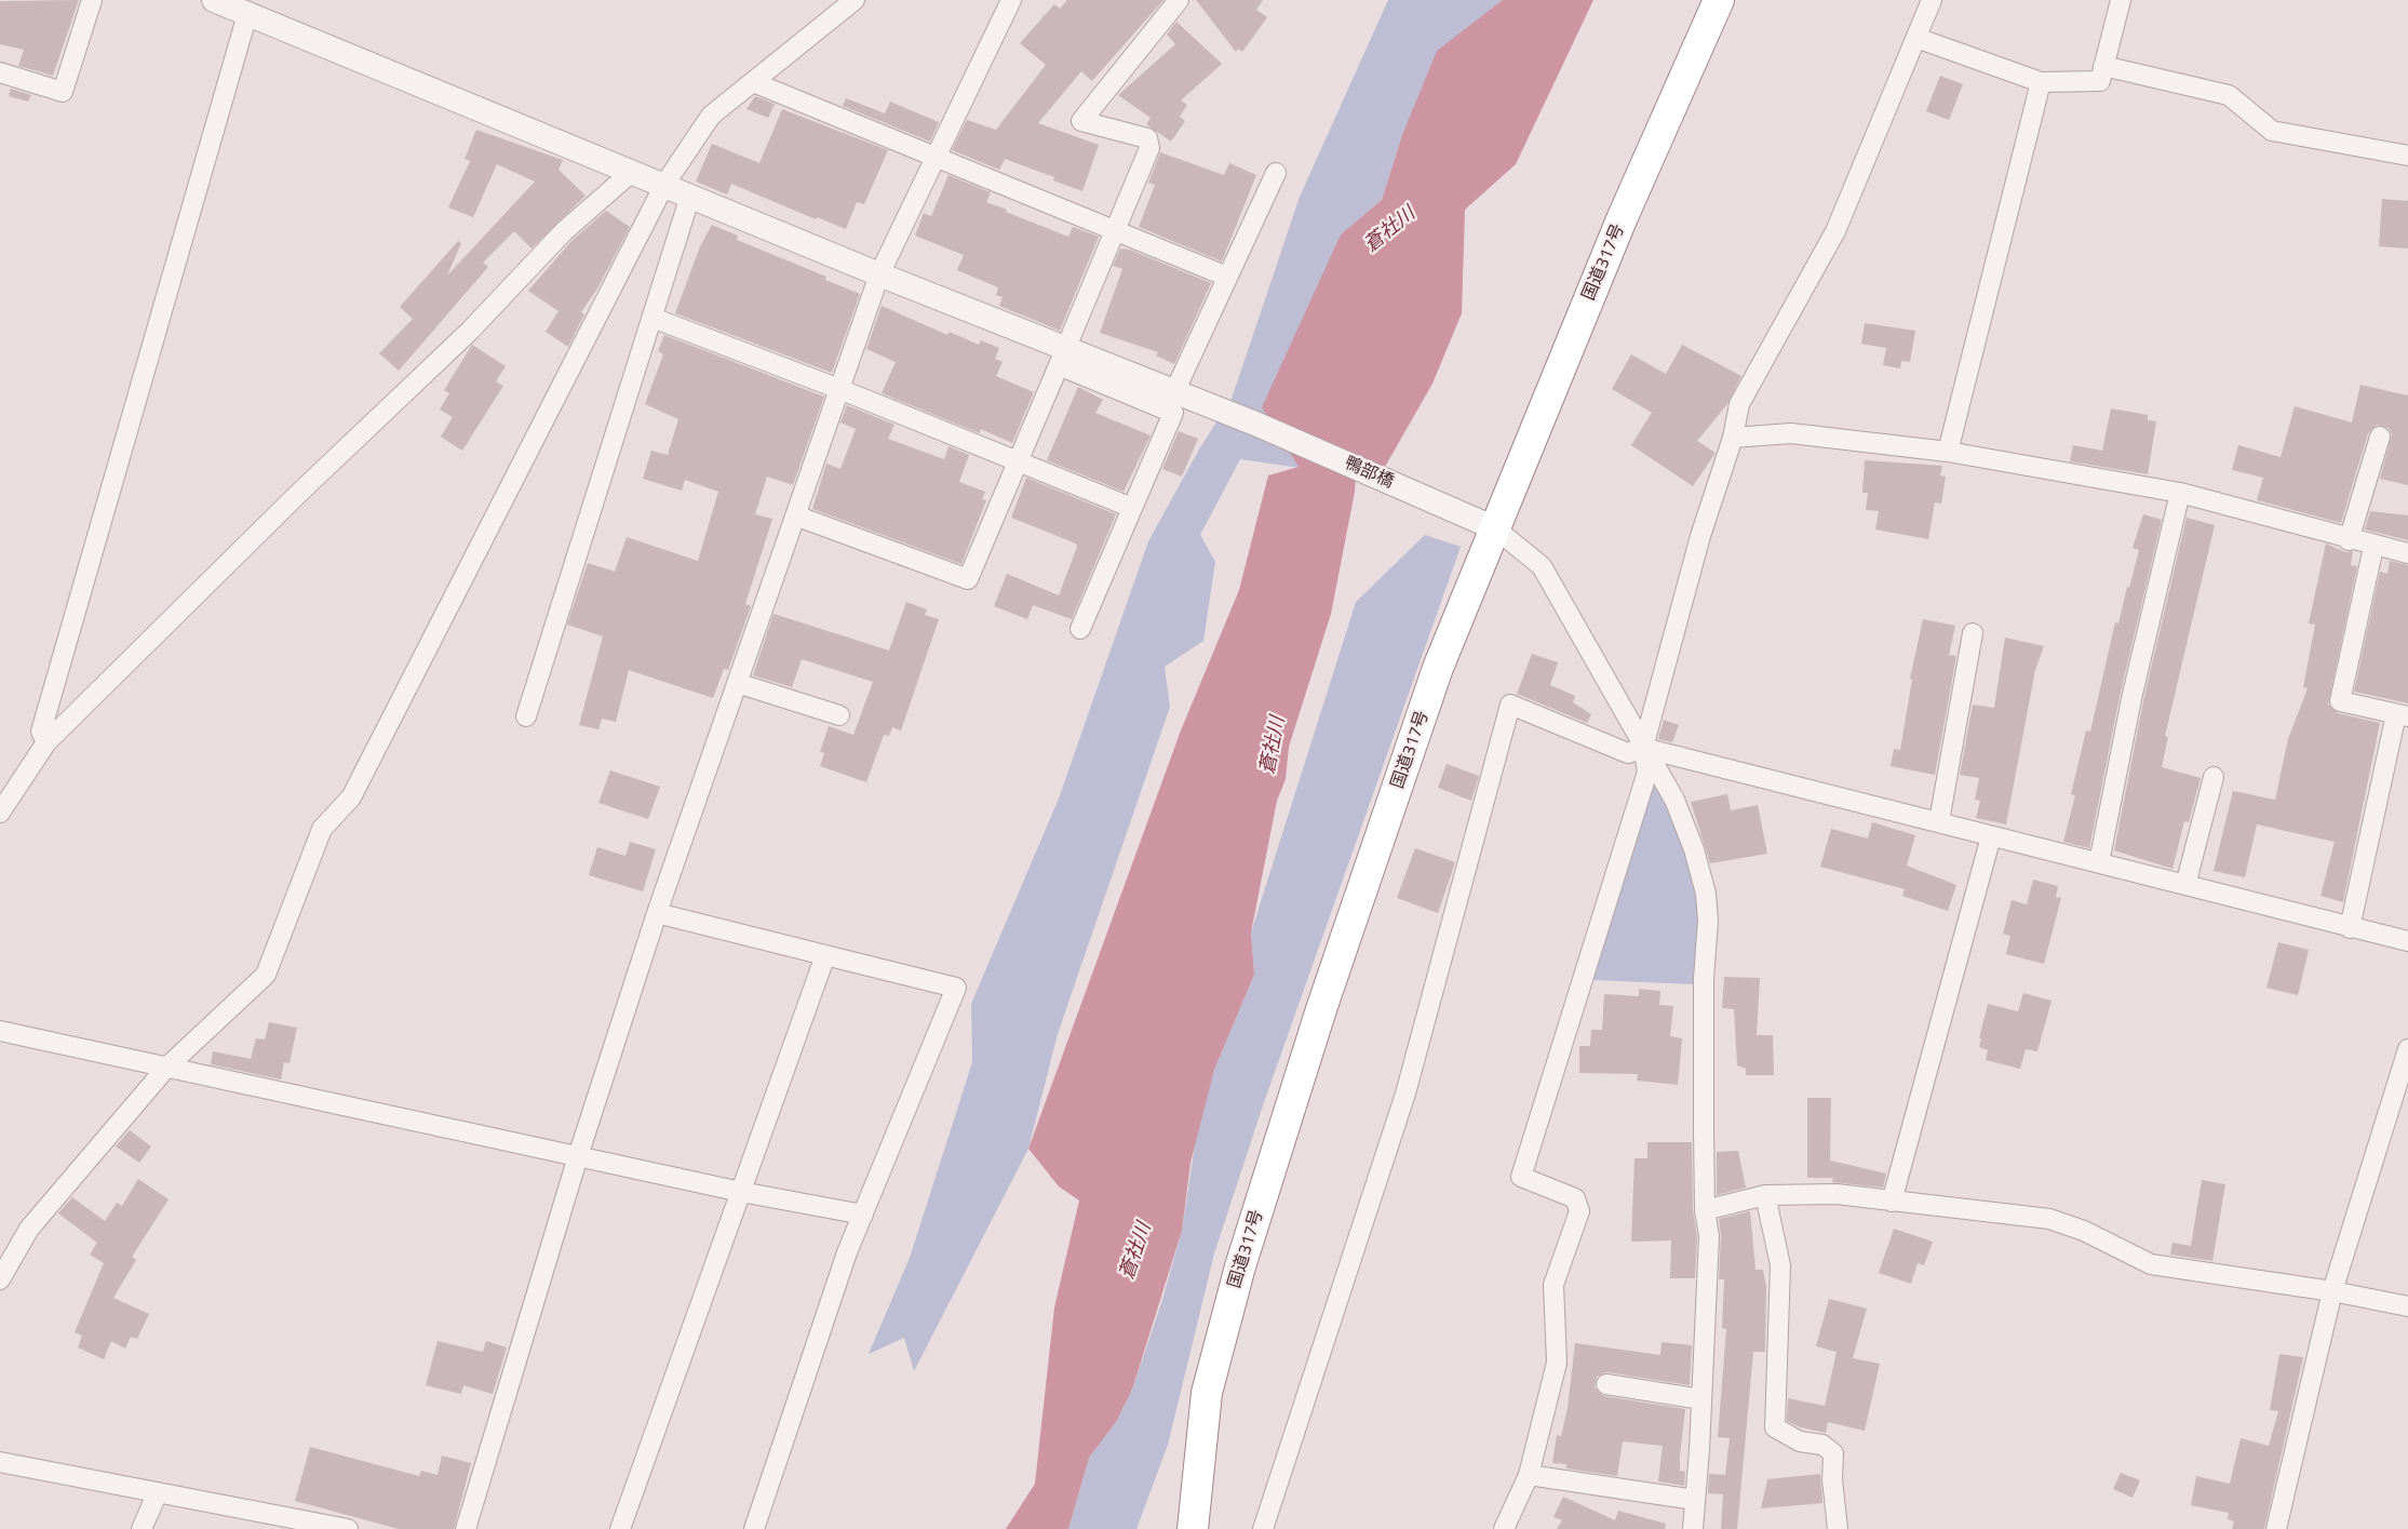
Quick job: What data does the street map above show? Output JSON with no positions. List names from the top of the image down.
{
  "streets": {
    "highway": ["国道317号"],
    "street": ["鴨部橋"]
  },
  "crossings": [
    ["国道317号", "鴨部橋"]
  ],
  "water": ["蒼社川"]
}
